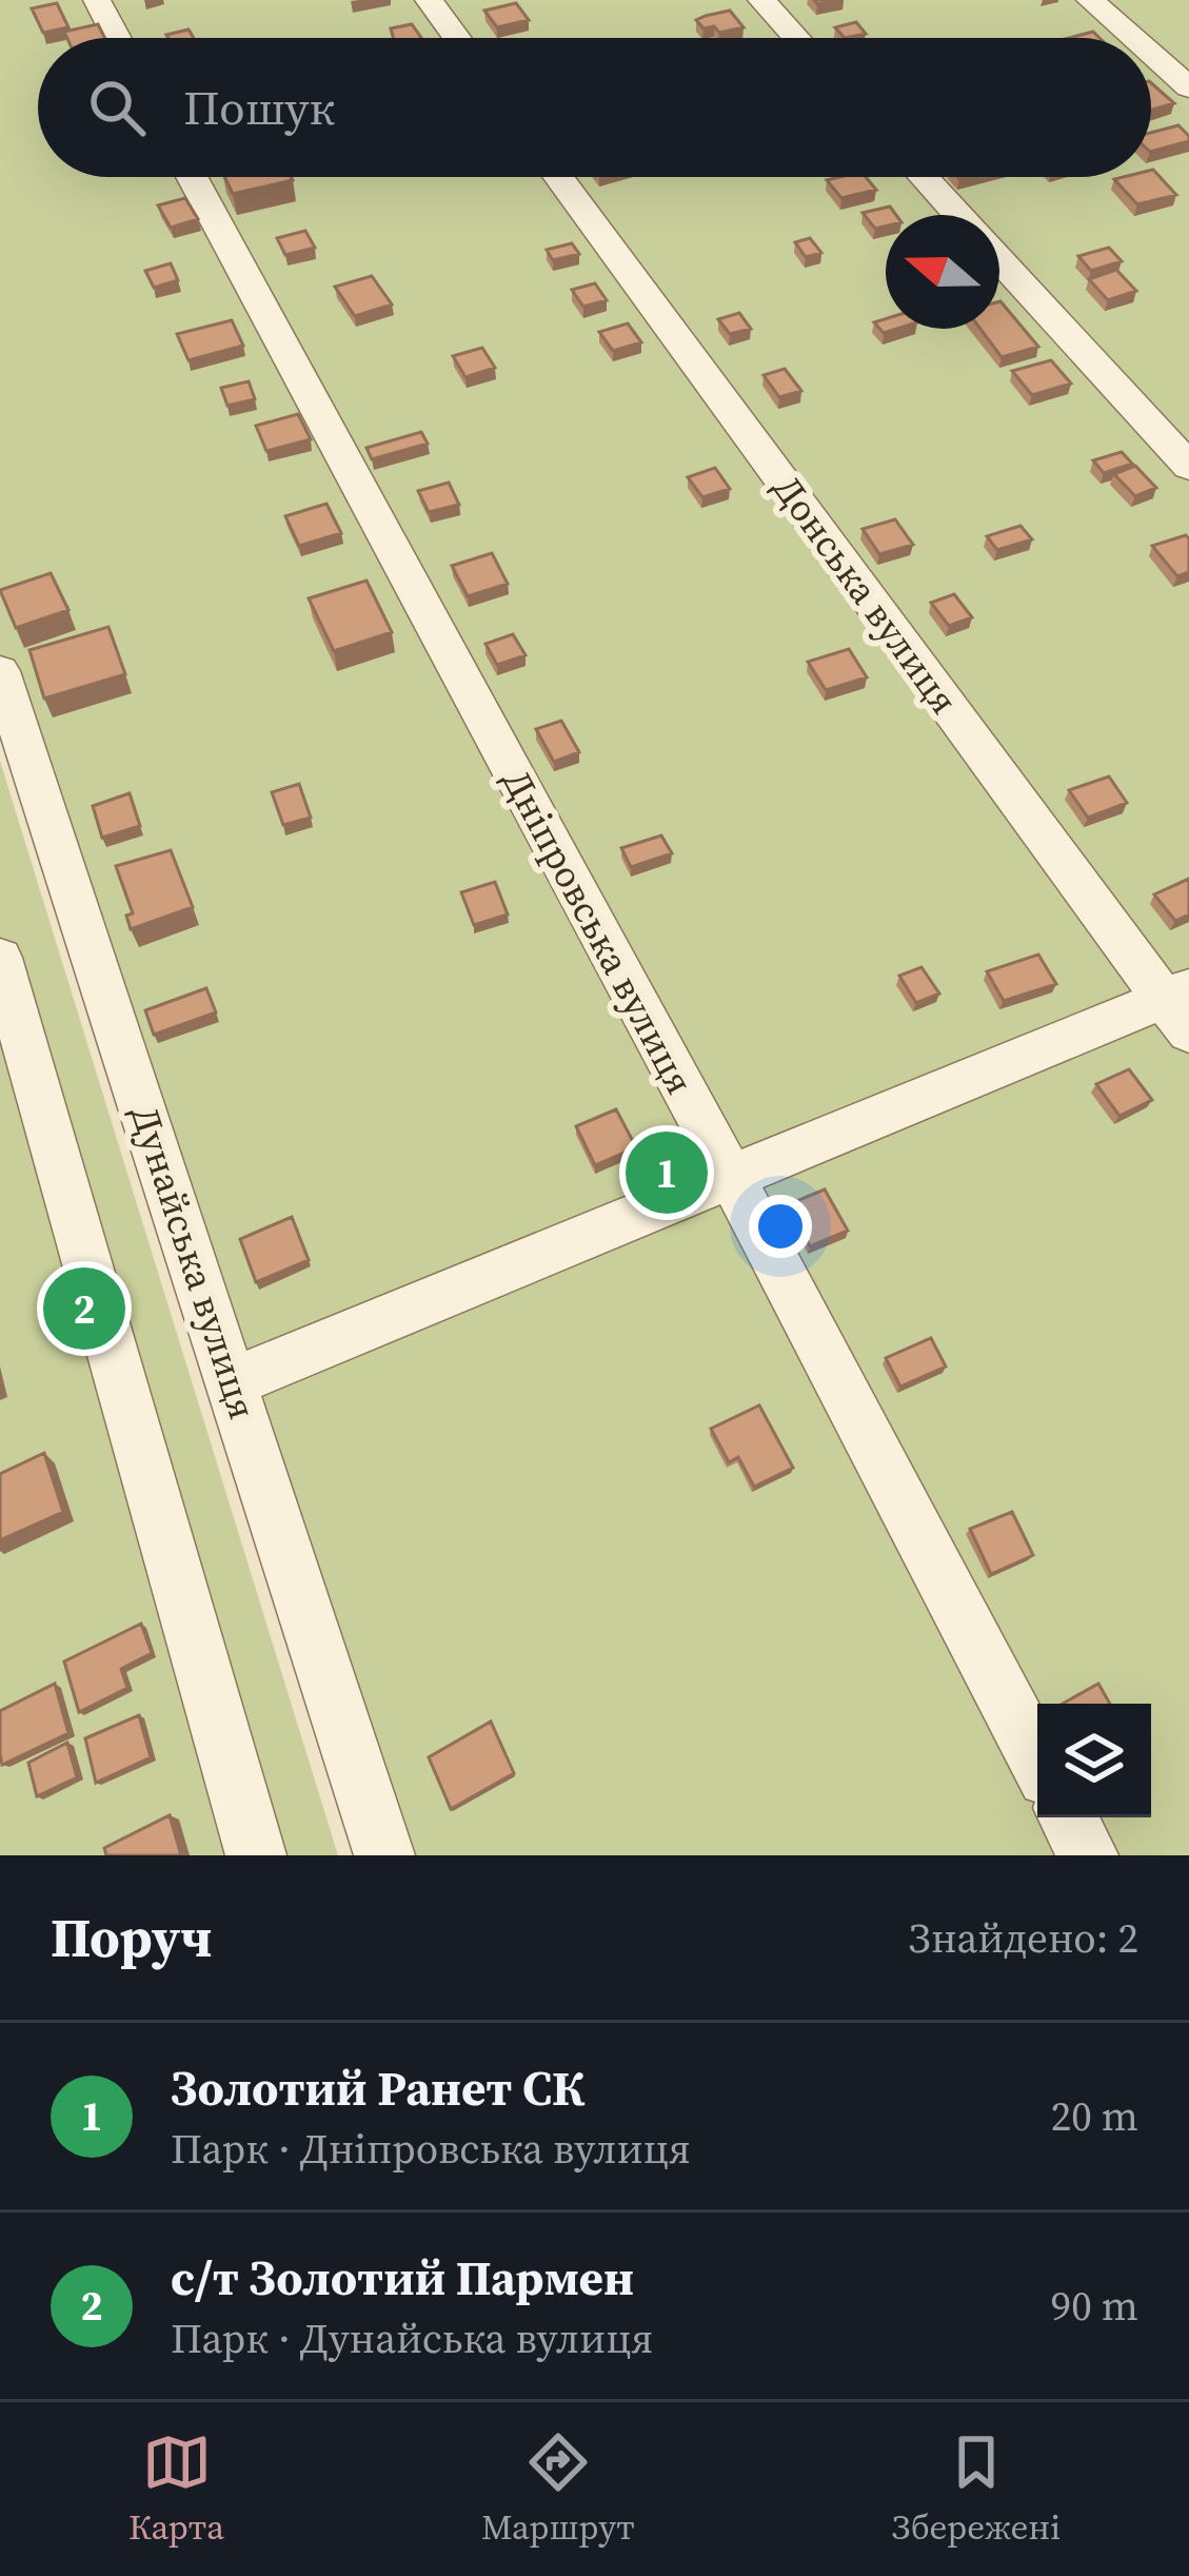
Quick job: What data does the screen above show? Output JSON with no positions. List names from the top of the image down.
{
  "streets": {
    "street": ["Донська вулиця", "Дніпровська вулиця", "Дунайська вулиця"]
  },
  "north": "left",
  "page": {
    "search": "Пошук",
    "pins": ["1", "2"],
    "heading": ["Поруч", "Знайдено: 2"],
    "list": [
      {
        "mark": "1",
        "name": "Золотий Ранет СК",
        "note": "Парк · Дніпровська вулиця",
        "value": "20 m"
      },
      {
        "mark": "2",
        "name": "с/т Золотий Пармен",
        "note": "Парк · Дунайська вулиця",
        "value": "90 m"
      }
    ],
    "nav": ["Карта", "Маршрут", "Збережені"]
  }
}
